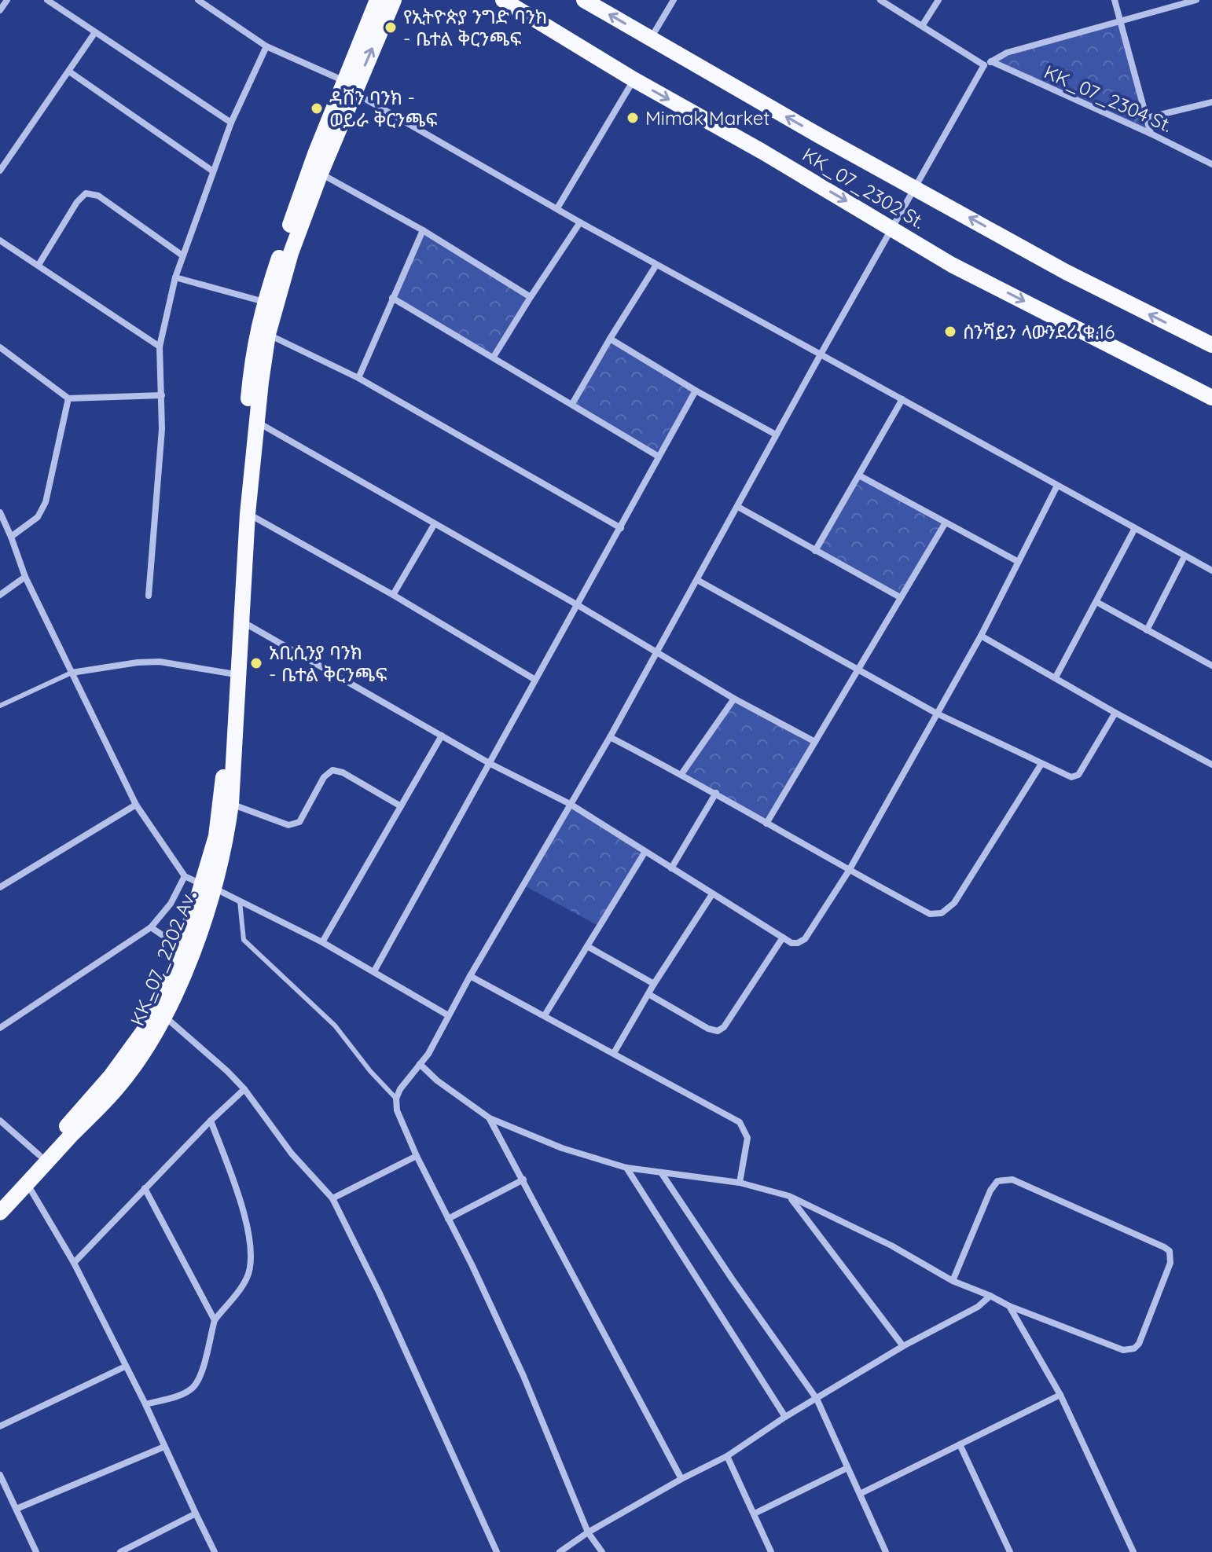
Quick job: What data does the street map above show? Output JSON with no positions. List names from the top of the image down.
{
  "streets": {
    "main road": ["KK_07_2302 St.", "KK_07_2202 Av."],
    "street": ["KK_07_2304 St."]
  },
  "places": [
    "የኢትዮጵያ ንግድ ባንክ - ቤተል ቅርንጫፍ",
    "ዳሸን ባንክ - ወይራ ቅርንጫፍ",
    "Mimak Market",
    "ሰንሻይን ላውንደሪ ቁ.16",
    "አቢሲንያ ባንክ - ቤተል ቅርንጫፍ"
  ]
}
